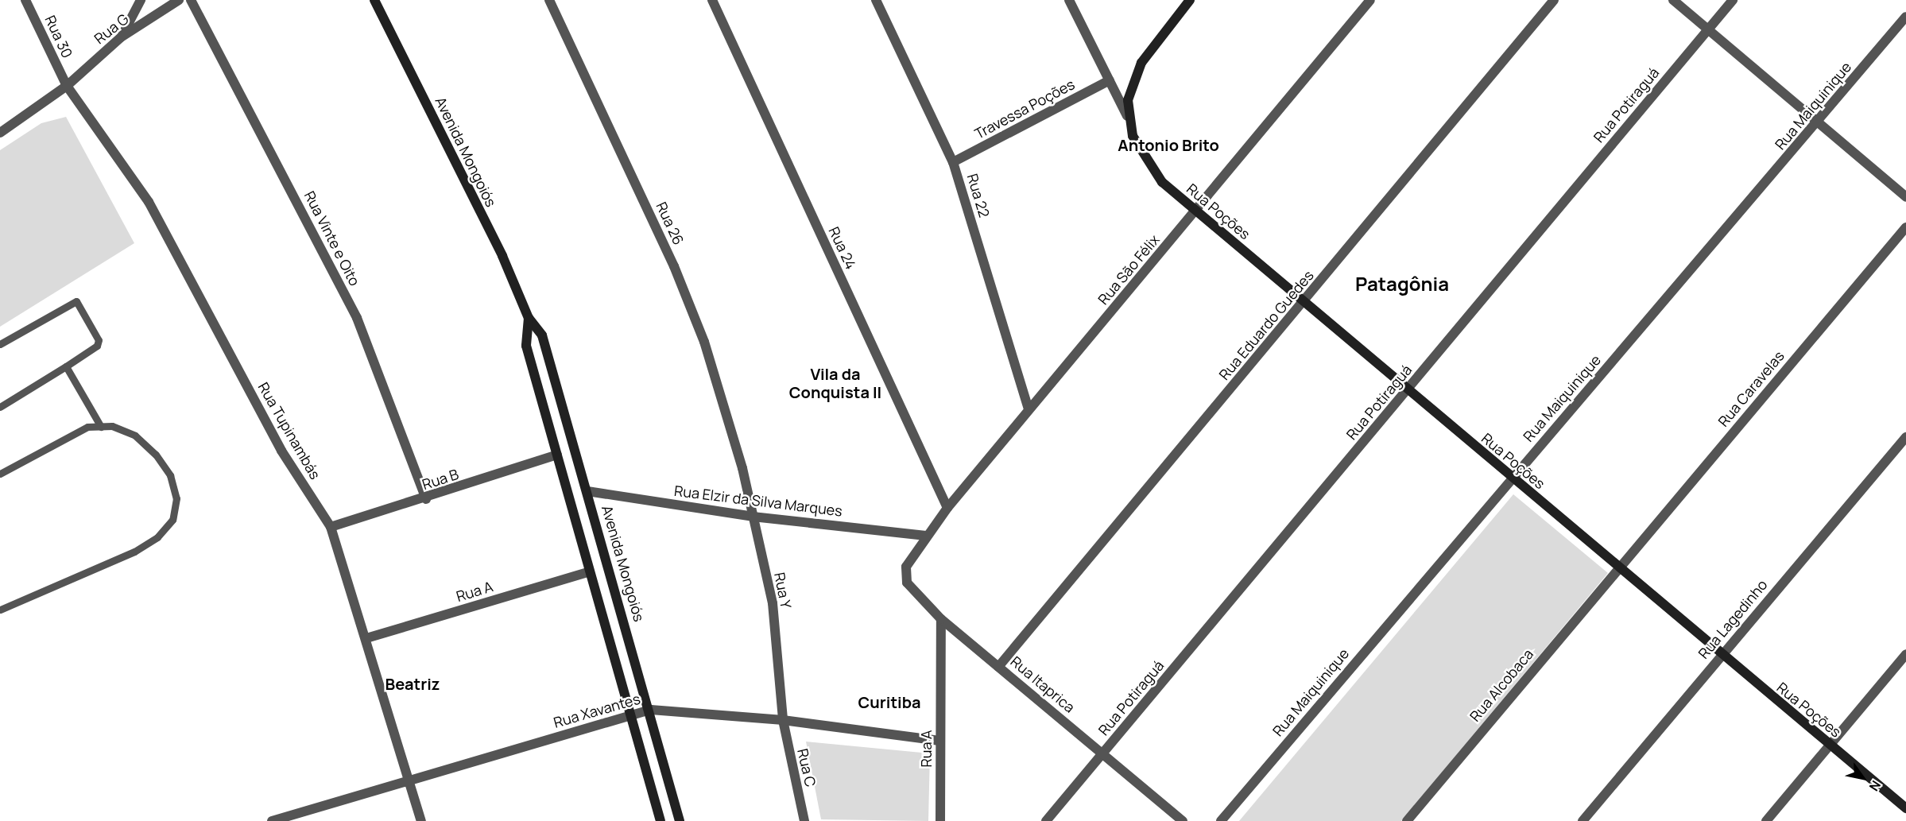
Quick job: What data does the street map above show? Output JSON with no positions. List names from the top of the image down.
{
  "streets": {
    "street": [
      "Rua G",
      "Rua 30",
      "Rua Potiraguá",
      "Rua Maiquinique",
      "Travessa Poções",
      "Avenida Mongoiós",
      "Rua 22",
      "Rua Poções",
      "Rua 26",
      "Rua Vinte e Oito",
      "Rua 24",
      "Rua São Félix",
      "Rua Eduardo Guedes",
      "Rua Caravelas",
      "Rua Tupinambás",
      "Rua B",
      "Rua Elzir da Silva Marques",
      "Rua Y",
      "Rua A",
      "Rua Lagedinho",
      "Rua Itaprica",
      "Rua Alcobaca",
      "Rua Xavantes",
      "Rua C"
    ]
  },
  "crossings": [
    ["Rua G", "Rua 30"],
    ["Rua G", "Rua Tupinambás"],
    ["Rua 30", "Rua Tupinambás"],
    ["Rua Potiraguá", "Rua Poções"],
    ["Rua Potiraguá", "Rua Itaprica"],
    ["Rua Maiquinique", "Rua Poções"],
    ["Travessa Poções", "Rua 22"],
    ["Avenida Mongoiós", "Rua B"],
    ["Avenida Mongoiós", "Rua Elzir da Silva Marques"],
    ["Avenida Mongoiós", "Rua A"],
    ["Avenida Mongoiós", "Rua Xavantes"],
    ["Rua 22", "Rua São Félix"],
    ["Rua Poções", "Rua São Félix"],
    ["Rua Poções", "Rua Eduardo Guedes"],
    ["Rua Poções", "Rua Caravelas"],
    ["Rua Poções", "Rua Lagedinho"],
    ["Rua Poções", "Rua Alcobaca"],
    ["Rua 26", "Rua Y"],
    ["Rua Vinte e Oito", "Rua B"],
    ["Rua 24", "Rua São Félix"],
    ["Rua São Félix", "Rua Elzir da Silva Marques"],
    ["Rua São Félix", "Rua Itaprica"],
    ["Rua Eduardo Guedes", "Rua Itaprica"],
    ["Rua Caravelas", "Rua Alcobaca"],
    ["Rua Tupinambás", "Rua B"],
    ["Rua Tupinambás", "Rua A"],
    ["Rua Tupinambás", "Rua Xavantes"],
    ["Rua Elzir da Silva Marques", "Rua Y"],
    ["Rua Y", "Rua Xavantes"],
    ["Rua Y", "Rua C"],
    ["Rua A", "Rua Itaprica"],
    ["Rua A", "Rua Xavantes"],
    ["Rua Xavantes", "Rua C"]
  ],
  "districts": [
    "Antonio Brito",
    "Patagônia",
    "Vila da Conquista II",
    "Beatriz",
    "Curitiba"
  ],
  "north": "bottom right"
}
